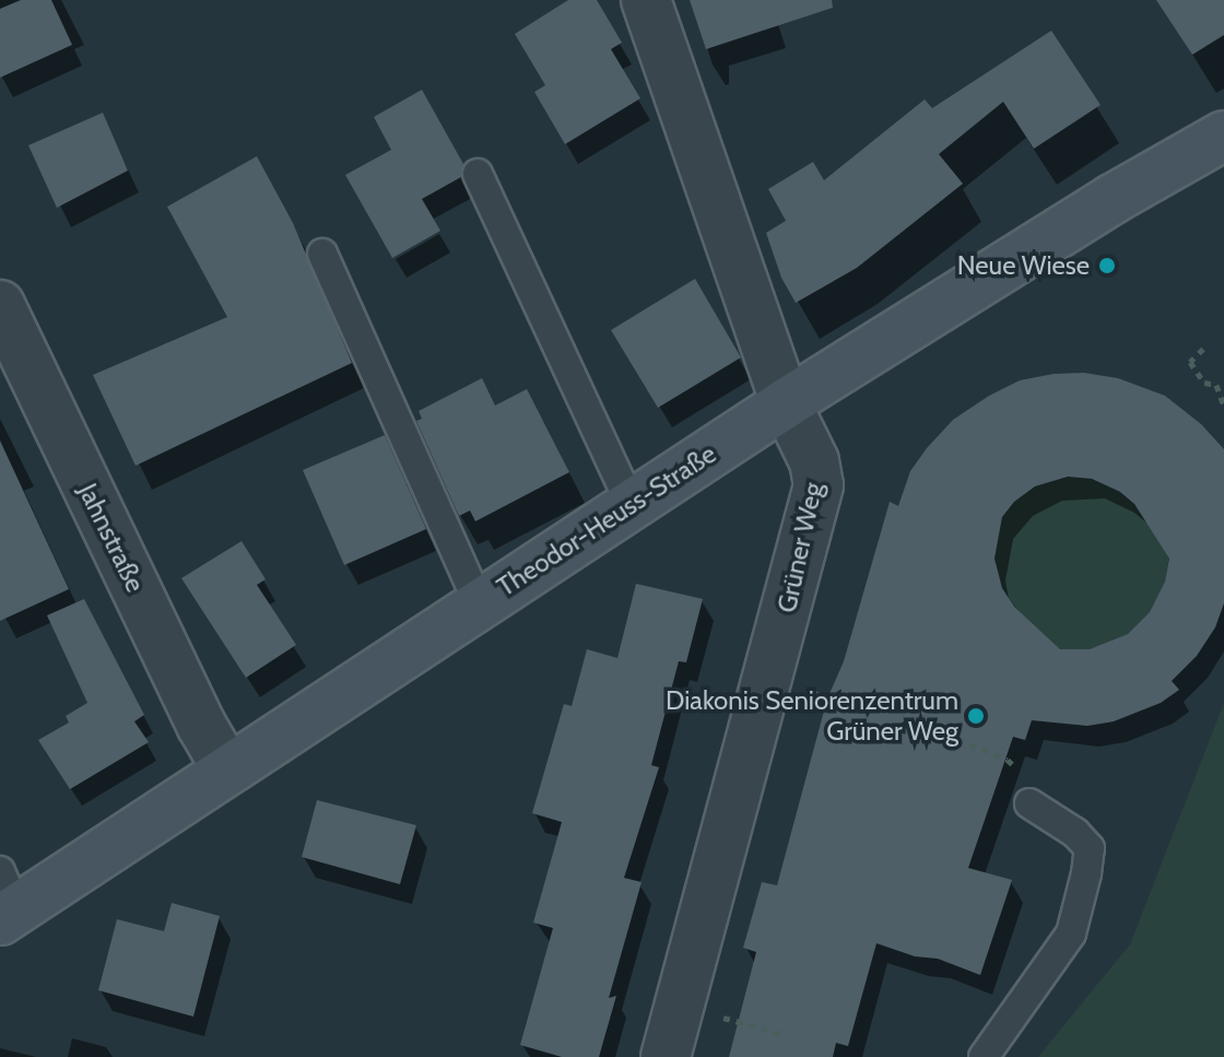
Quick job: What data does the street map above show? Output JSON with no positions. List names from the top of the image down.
{
  "streets": {
    "main road": ["Theodor-Heuss-Straße"],
    "street": ["Jahnstraße", "Grüner Weg"]
  },
  "crossings": [
    ["Theodor-Heuss-Straße", "Jahnstraße"],
    ["Theodor-Heuss-Straße", "Grüner Weg"]
  ],
  "places": ["Neue Wiese", "Diakonis Seniorenzentrum Grüner Weg"]
}
